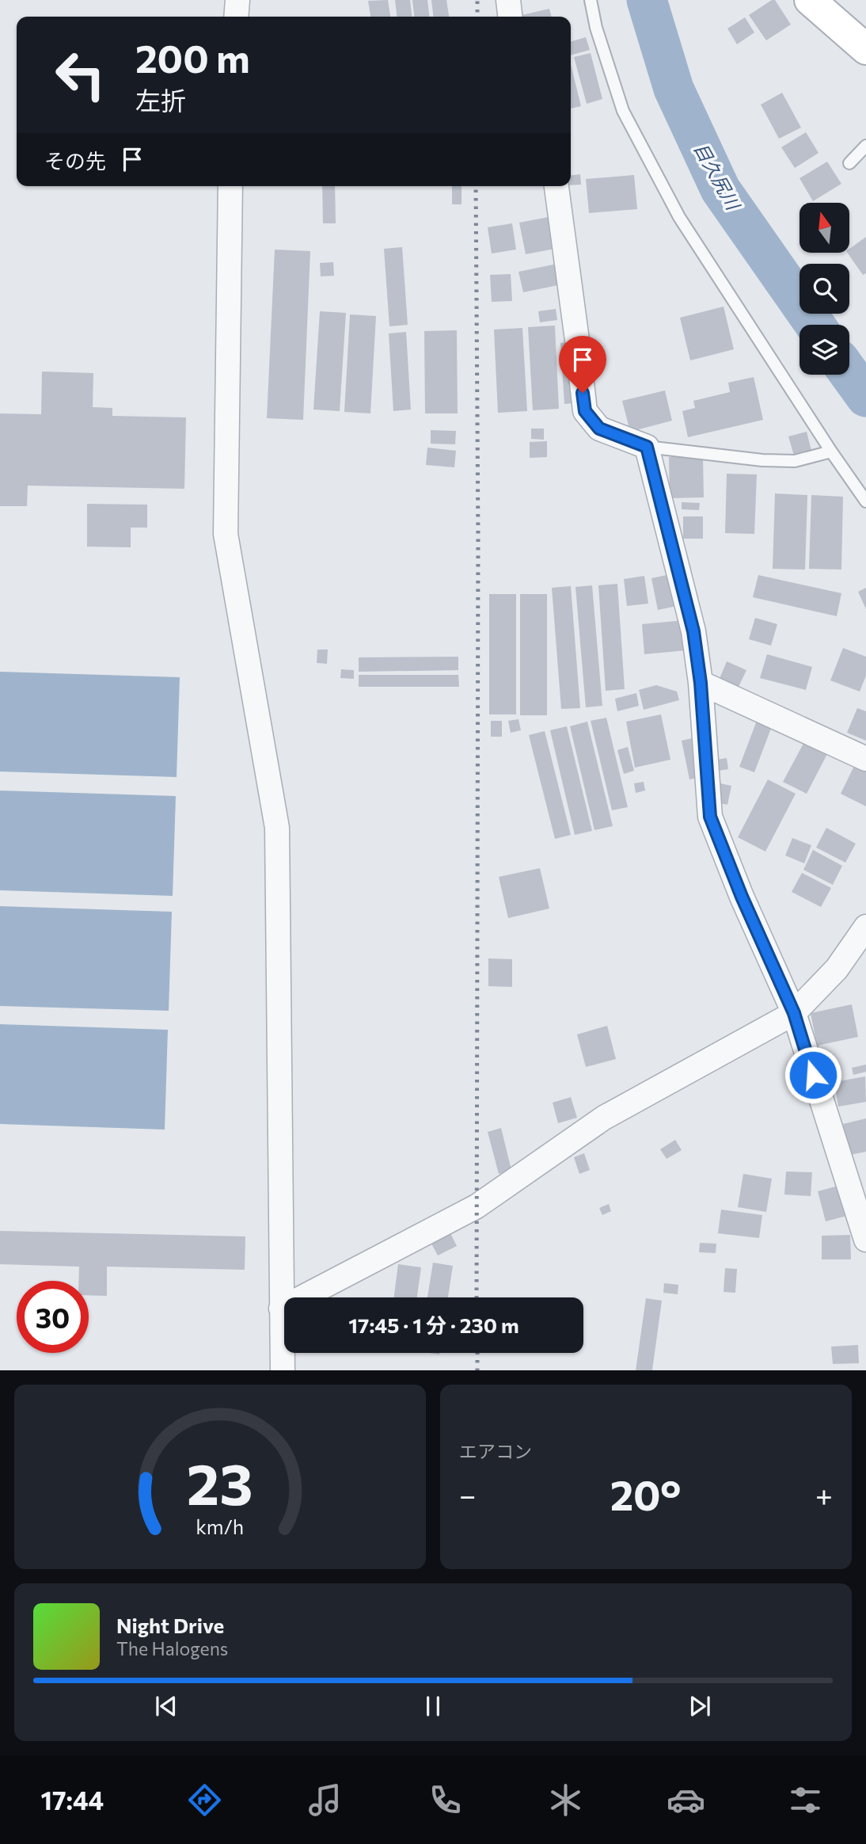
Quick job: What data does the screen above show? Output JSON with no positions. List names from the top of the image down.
{
  "water": ["目久尻川"],
  "north": "top",
  "page": {
    "turn": ["200 m", "左折"],
    "then": "その先",
    "limit": "30",
    "trip": "17:45 · 1 分 · 230 m",
    "tile": "エアコン",
    "heat": ["−", "20°", "+"],
    "song": ["Night Drive", "The Halogens"],
    "tabs": "17:44",
    "gauge": ["23", "km/h"]
  }
}
